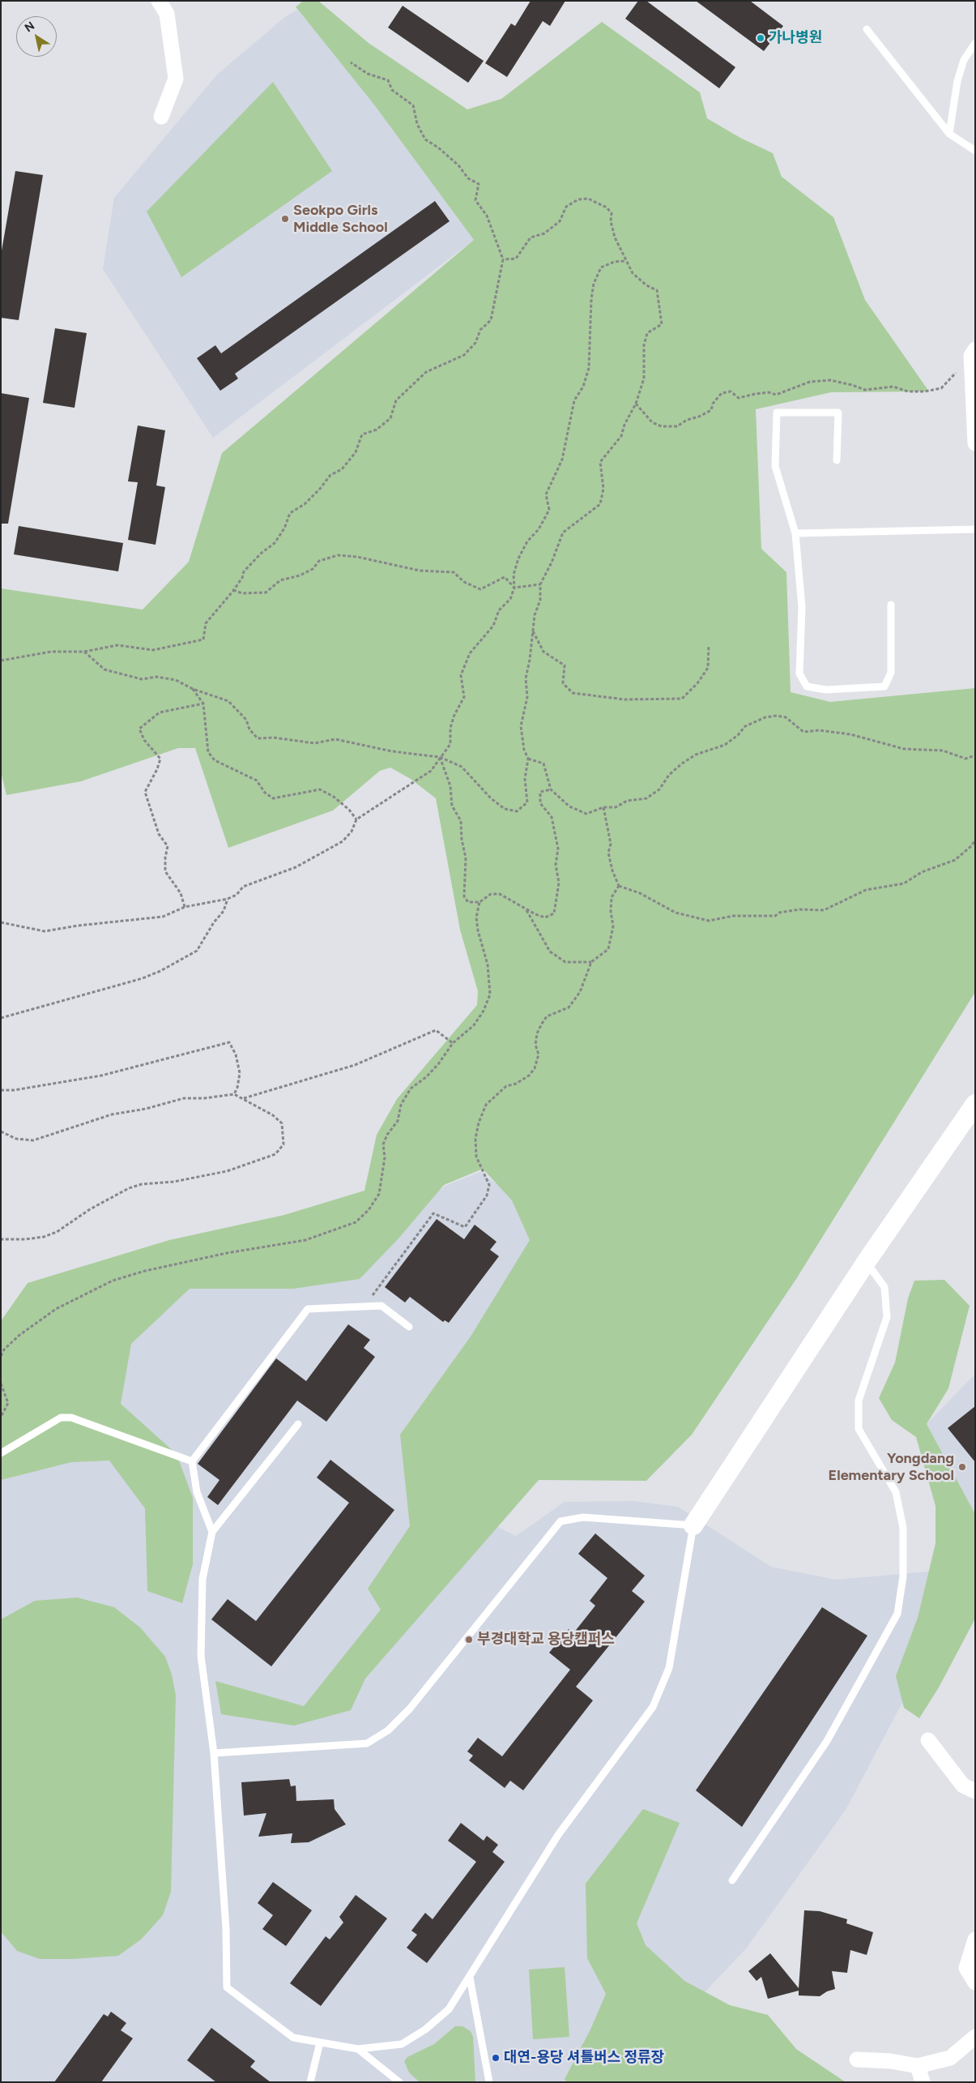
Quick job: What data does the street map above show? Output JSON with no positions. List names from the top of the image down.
{
  "places": [
    "가나병원",
    "Seokpo Girls Middle School",
    "Yongdang Elementary School",
    "부경대학교 용당캠퍼스",
    "대연-용당 셔틀버스 정류장"
  ],
  "north": "top left"
}
